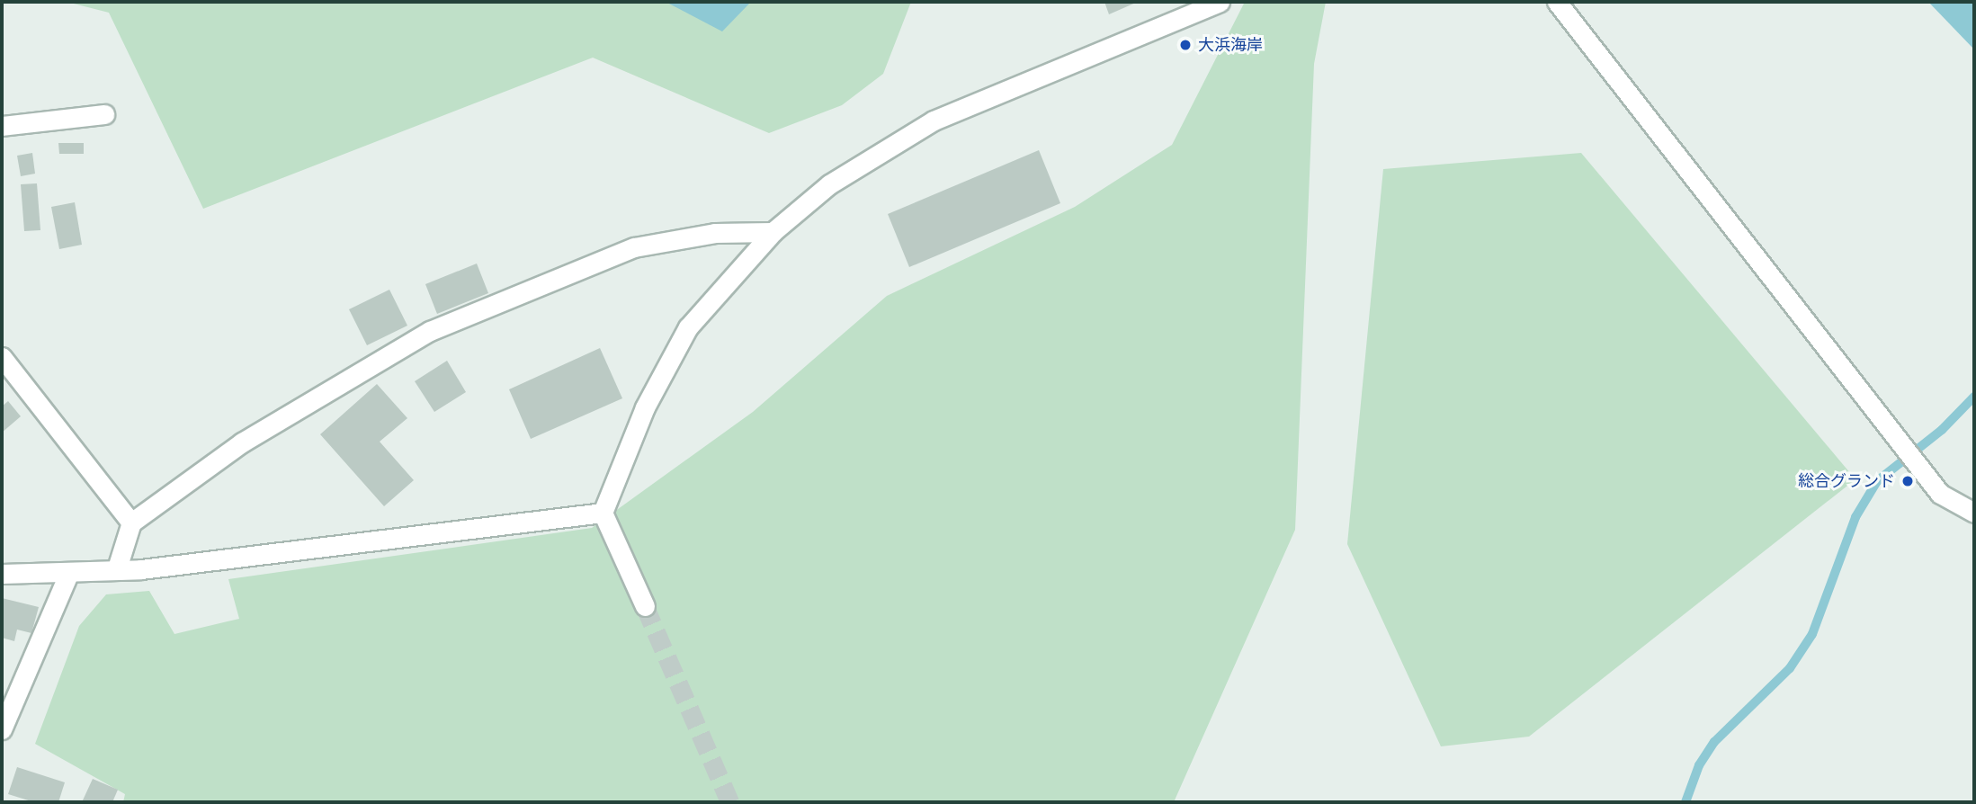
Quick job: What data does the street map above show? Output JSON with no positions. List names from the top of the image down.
{
  "places": ["大浜海岸", "総合グランド"]
}
